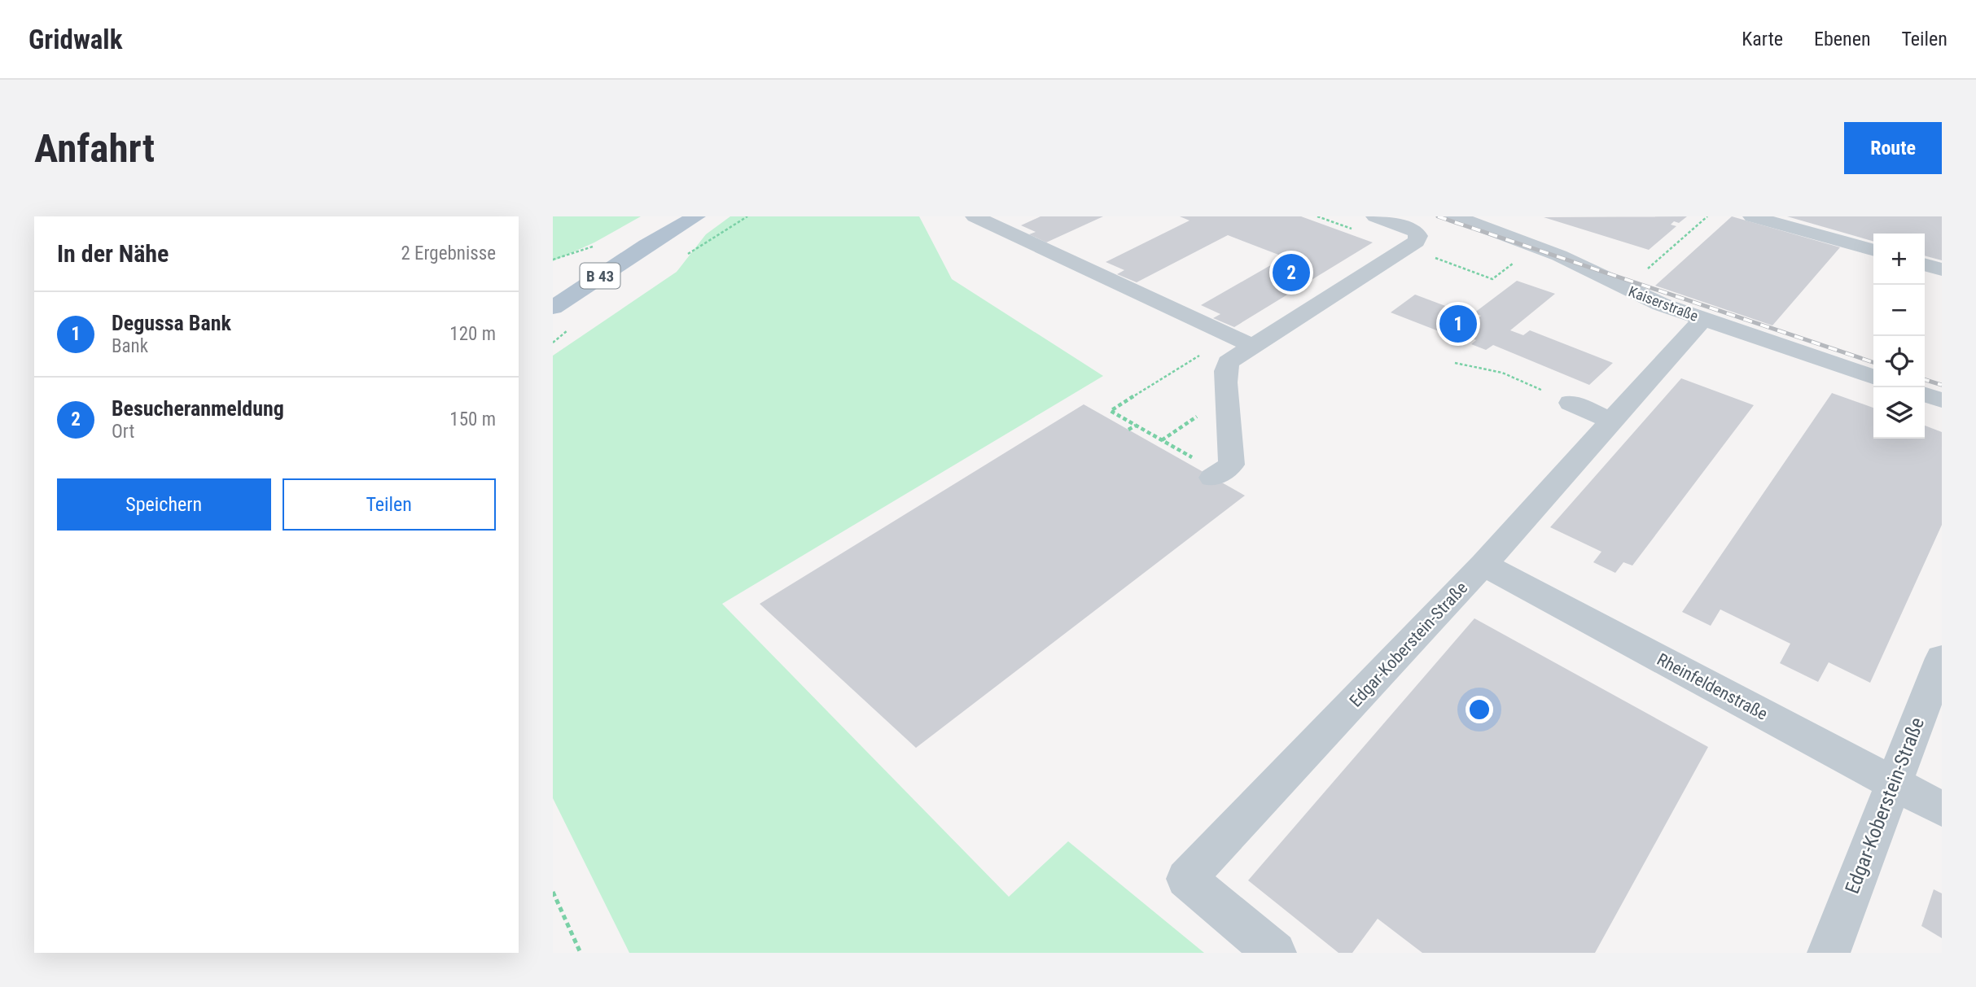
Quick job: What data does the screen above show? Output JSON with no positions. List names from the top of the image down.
{
  "streets": {
    "main road": ["B 43"],
    "lane": ["Kaiserstraße", "Edgar-Koberstein-Straße", "Rheinfeldenstraße"]
  },
  "crossings": [
    ["Kaiserstraße", "Edgar-Koberstein-Straße"],
    ["Edgar-Koberstein-Straße", "Rheinfeldenstraße"]
  ],
  "page": {
    "header": "Gridwalk",
    "nav": ["Karte", "Ebenen", "Teilen"],
    "buttons": [
      "Route",
      ["Speichern", "Teilen"]
    ],
    "title": "Anfahrt",
    "heading": ["In der Nähe", "2 Ergebnisse"],
    "map_buttons": ["+", "−"],
    "pins": ["2", "1"],
    "list": [
      {
        "mark": "1",
        "name": "Degussa Bank",
        "note": "Bank",
        "value": "120 m"
      },
      {
        "mark": "2",
        "name": "Besucheranmeldung",
        "note": "Ort",
        "value": "150 m"
      }
    ]
  }
}
